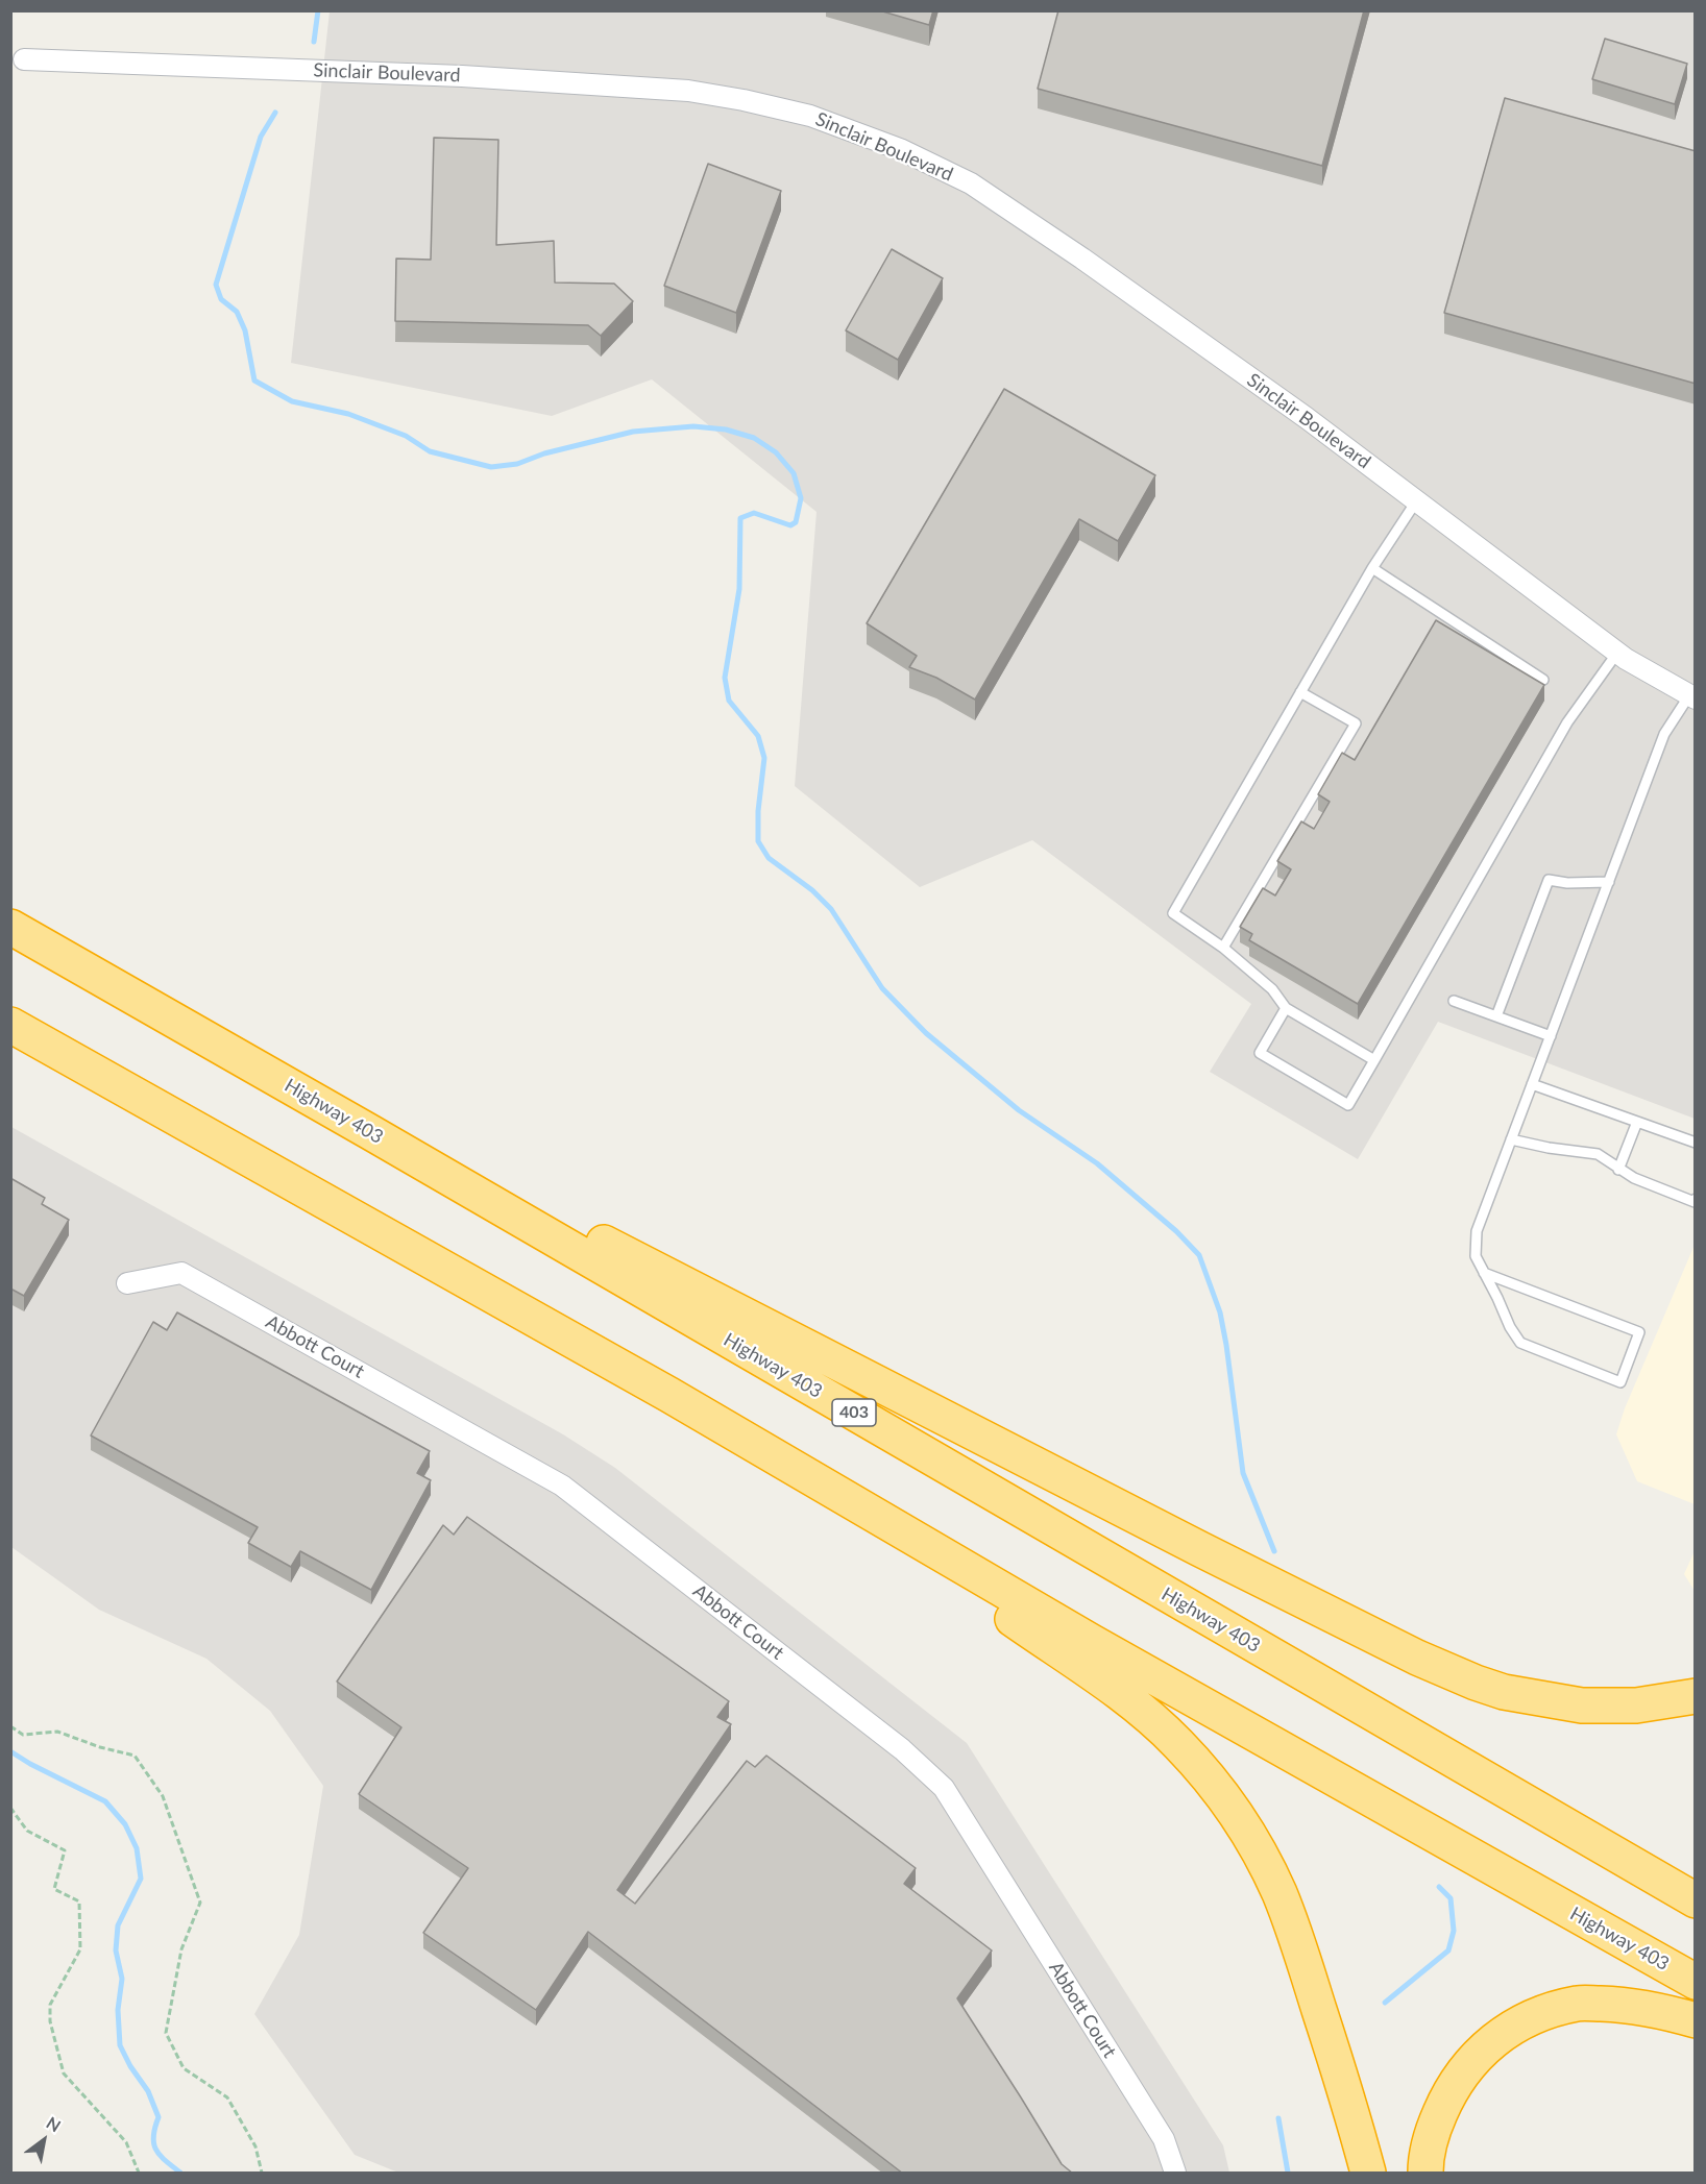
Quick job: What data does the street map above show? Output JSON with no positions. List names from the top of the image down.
{
  "streets": {
    "highway": ["Highway 403", "403"],
    "street": ["Sinclair Boulevard", "Abbott Court"]
  },
  "north": "top right"
}
